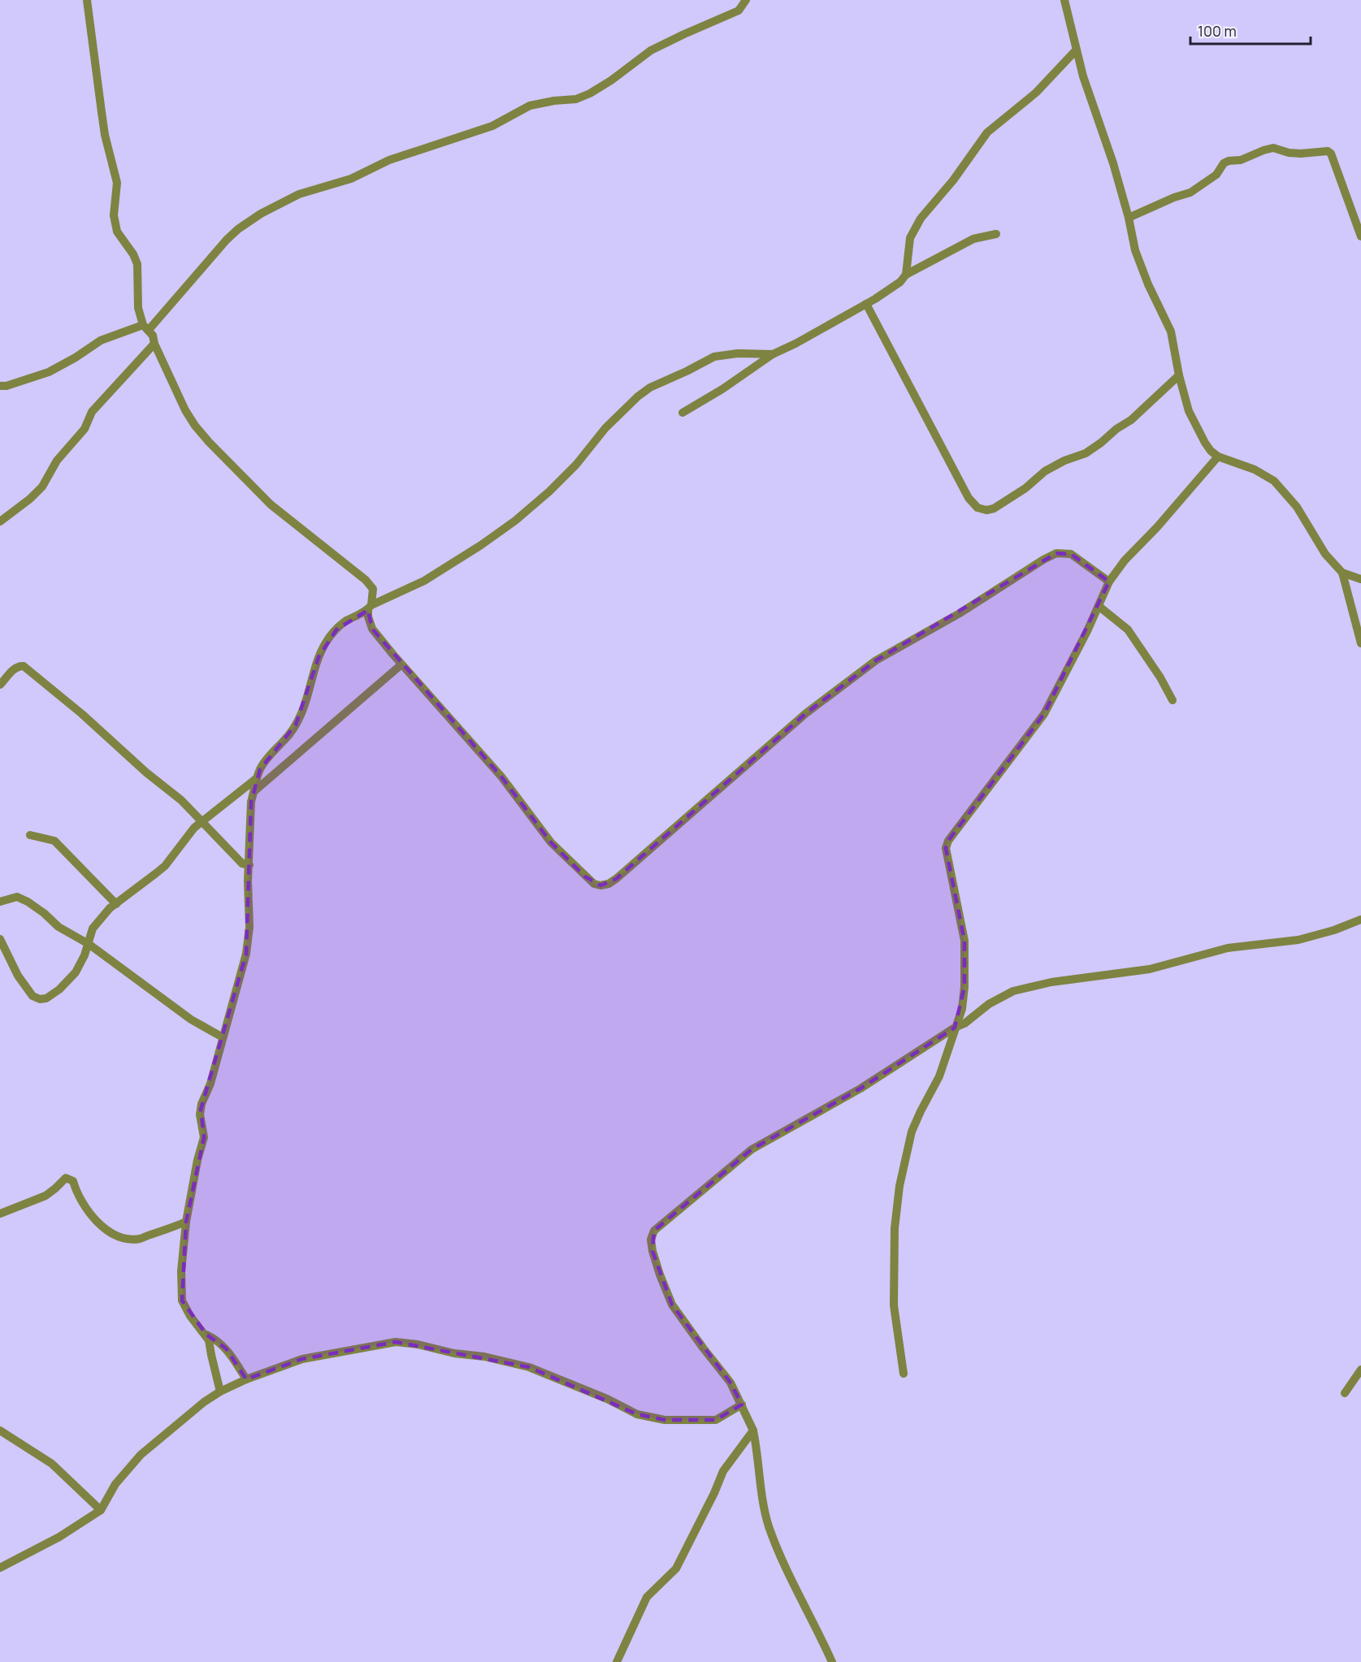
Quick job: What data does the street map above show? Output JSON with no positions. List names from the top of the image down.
{
  "scale_bar": "100 m"
}
